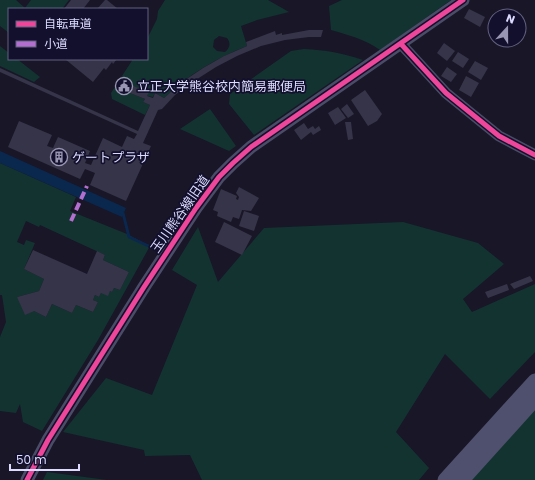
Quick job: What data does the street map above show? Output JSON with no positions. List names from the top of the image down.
{
  "streets": {
    "street": ["玉川熊谷線旧道"]
  },
  "places": {
    "public building": ["立正大学熊谷校内簡易郵便局"],
    "building": ["ゲートプラザ"]
  },
  "legend": ["自転車道", "小道"],
  "scale_bar": "50 m",
  "north": "top"
}
